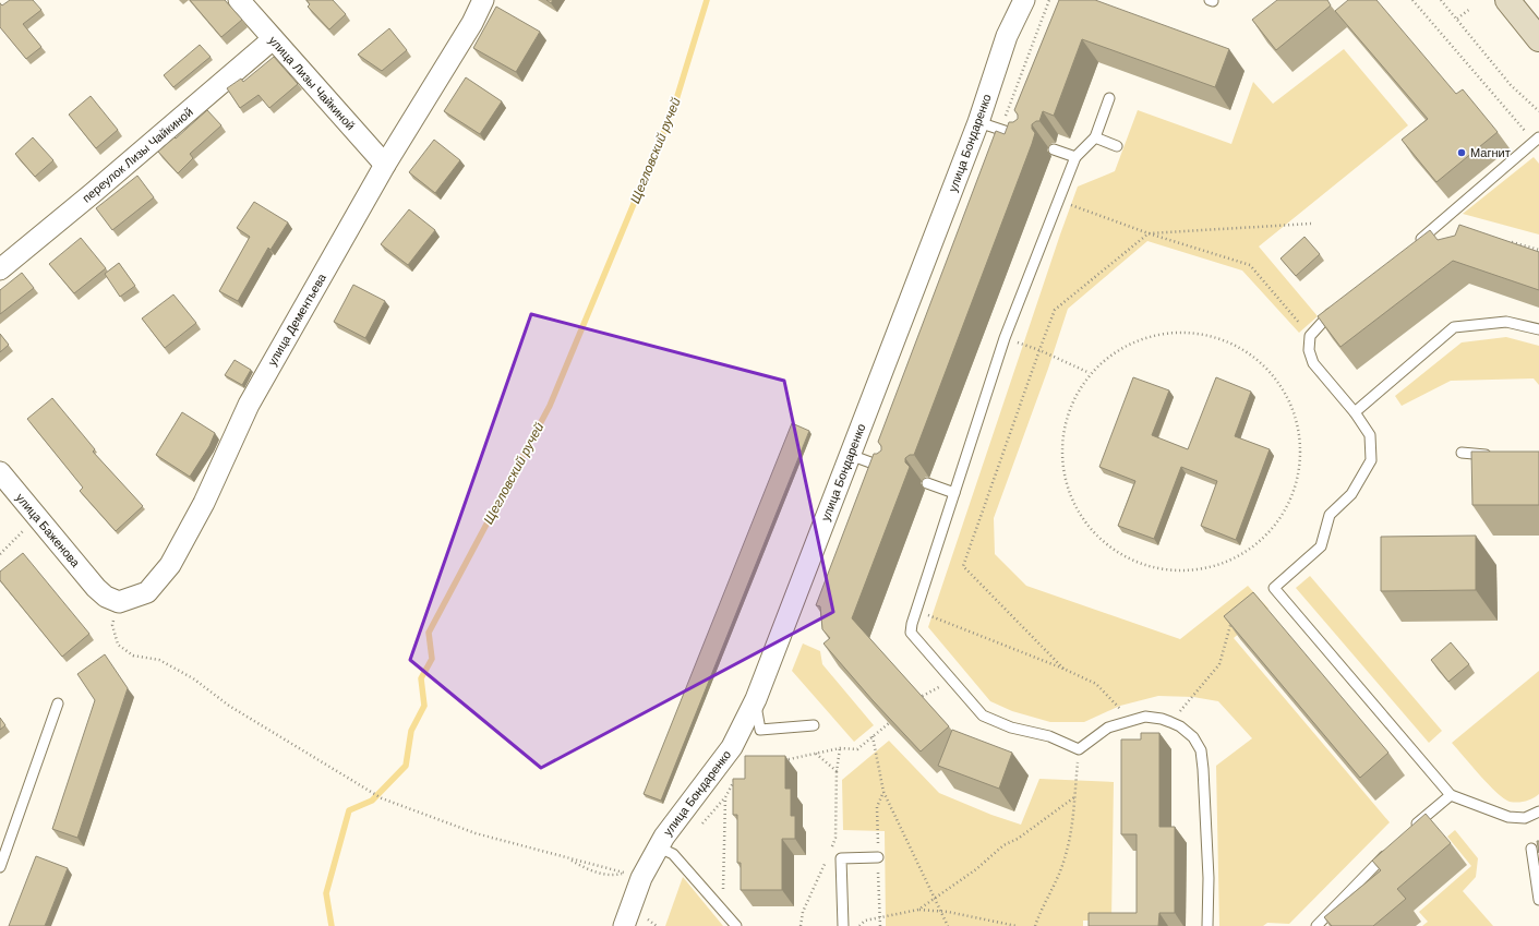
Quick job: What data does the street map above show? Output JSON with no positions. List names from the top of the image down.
{
  "streets": {
    "street": [
      "улица Лизы Чайкиной",
      "улица Бондаренко",
      "переулок Лизы Чайкиной",
      "улица Дементьева",
      "улица Баженова"
    ]
  },
  "crossings": [
    ["улица Лизы Чайкиной", "переулок Лизы Чайкиной"],
    ["улица Лизы Чайкиной", "улица Дементьева"],
    ["улица Дементьева", "улица Баженова"]
  ],
  "water": ["Щегловский ручей"],
  "places": ["Магнит"]
}
